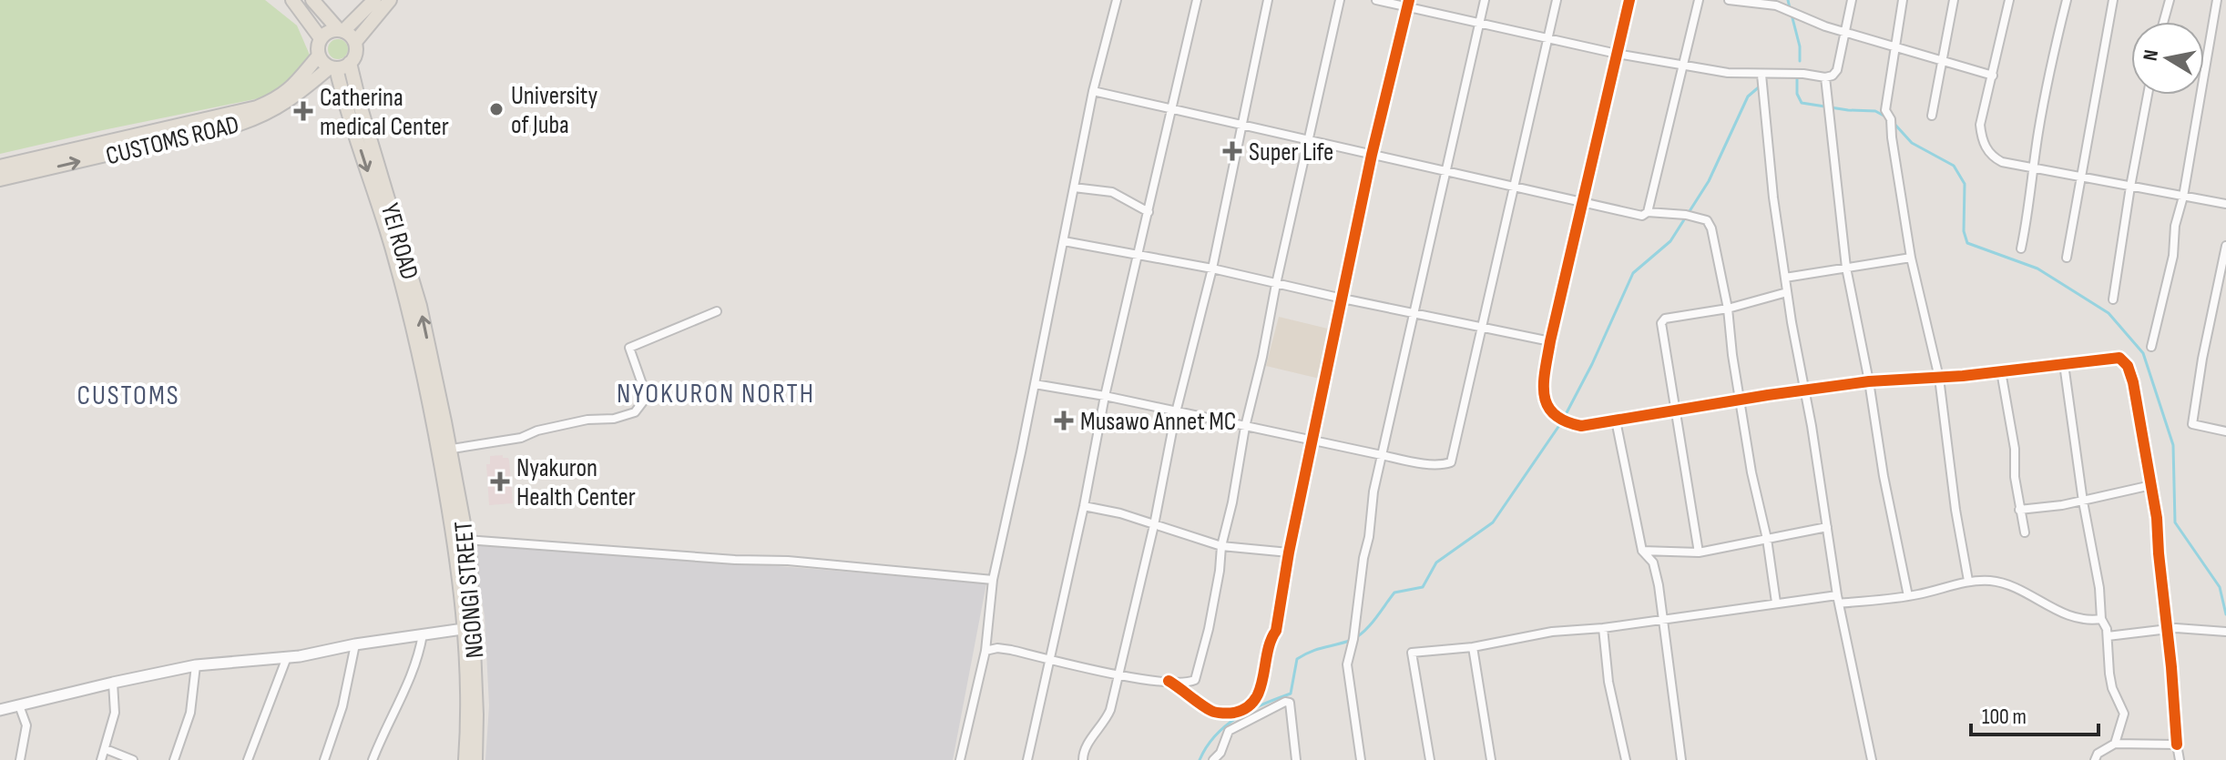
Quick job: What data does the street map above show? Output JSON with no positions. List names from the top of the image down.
{
  "streets": {
    "main road": ["CUSTOMS ROAD", "YEI ROAD", "NGONGI STREET"]
  },
  "crossings": [
    ["CUSTOMS ROAD", "YEI ROAD"],
    ["YEI ROAD", "NGONGI STREET"]
  ],
  "districts": ["NYOKURON NORTH", "CUSTOMS"],
  "places": {
    "other": ["University of Juba"],
    "health": [
      "Catherina medical Center",
      "Super Life",
      "Musawo Annet MC",
      "Nyakuron Health Center"
    ]
  },
  "scale_bar": "100 m",
  "north": "left"
}
